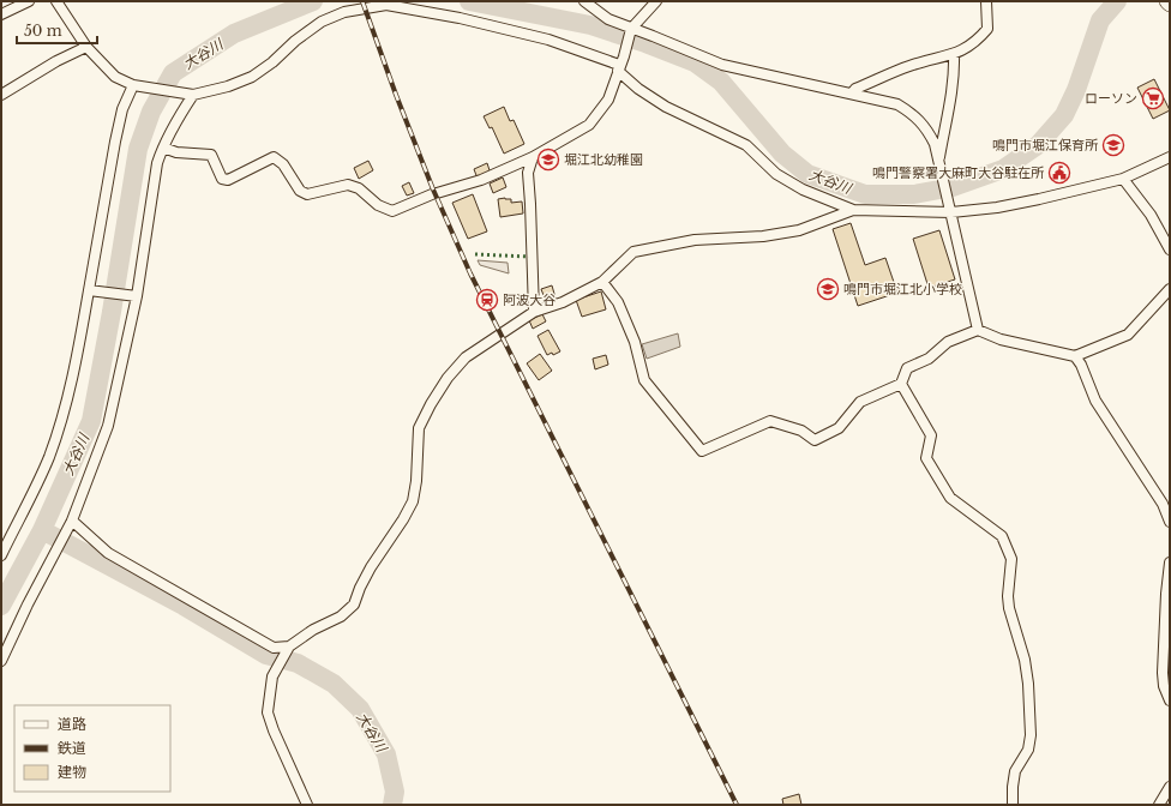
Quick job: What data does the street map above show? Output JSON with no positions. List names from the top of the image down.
{
  "water": ["大谷川"],
  "places": {
    "supermarket": ["ローソン"],
    "school or university": ["鳴門市堀江保育所", "堀江北幼稚園", "鳴門市堀江北小学校"],
    "public building": ["鳴門警察署大麻町大谷駐在所"],
    "station": ["阿波大谷"]
  },
  "legend": ["道路", "鉄道", "建物"],
  "scale_bar": "50 m"
}
